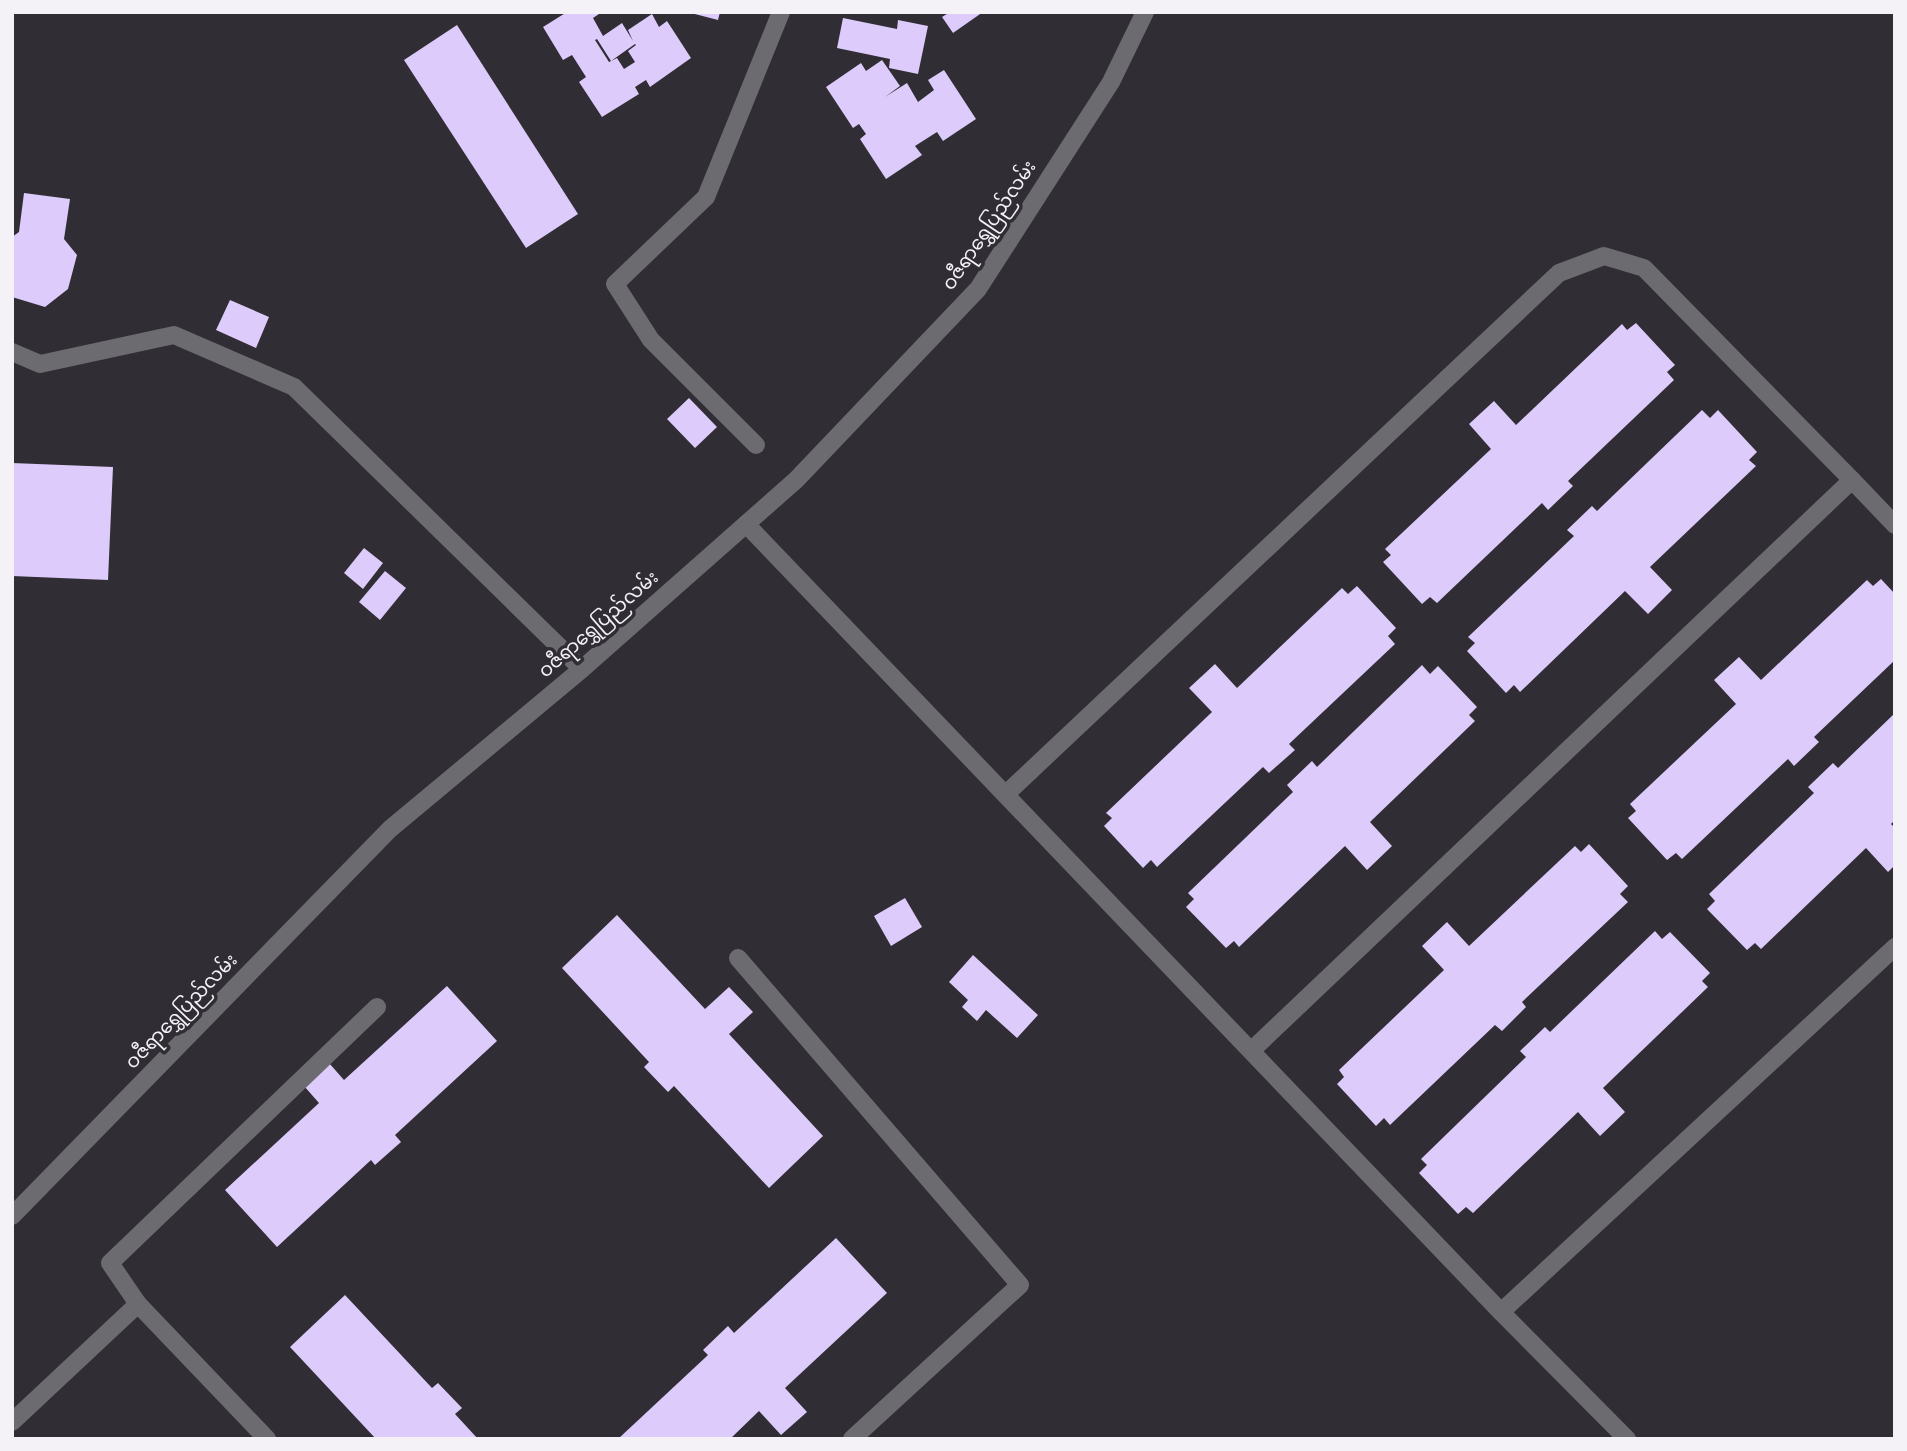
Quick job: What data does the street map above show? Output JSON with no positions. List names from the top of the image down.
{
  "streets": {
    "street": ["ဝဇီရာရွှေပြည်လမ်း"]
  }
}
